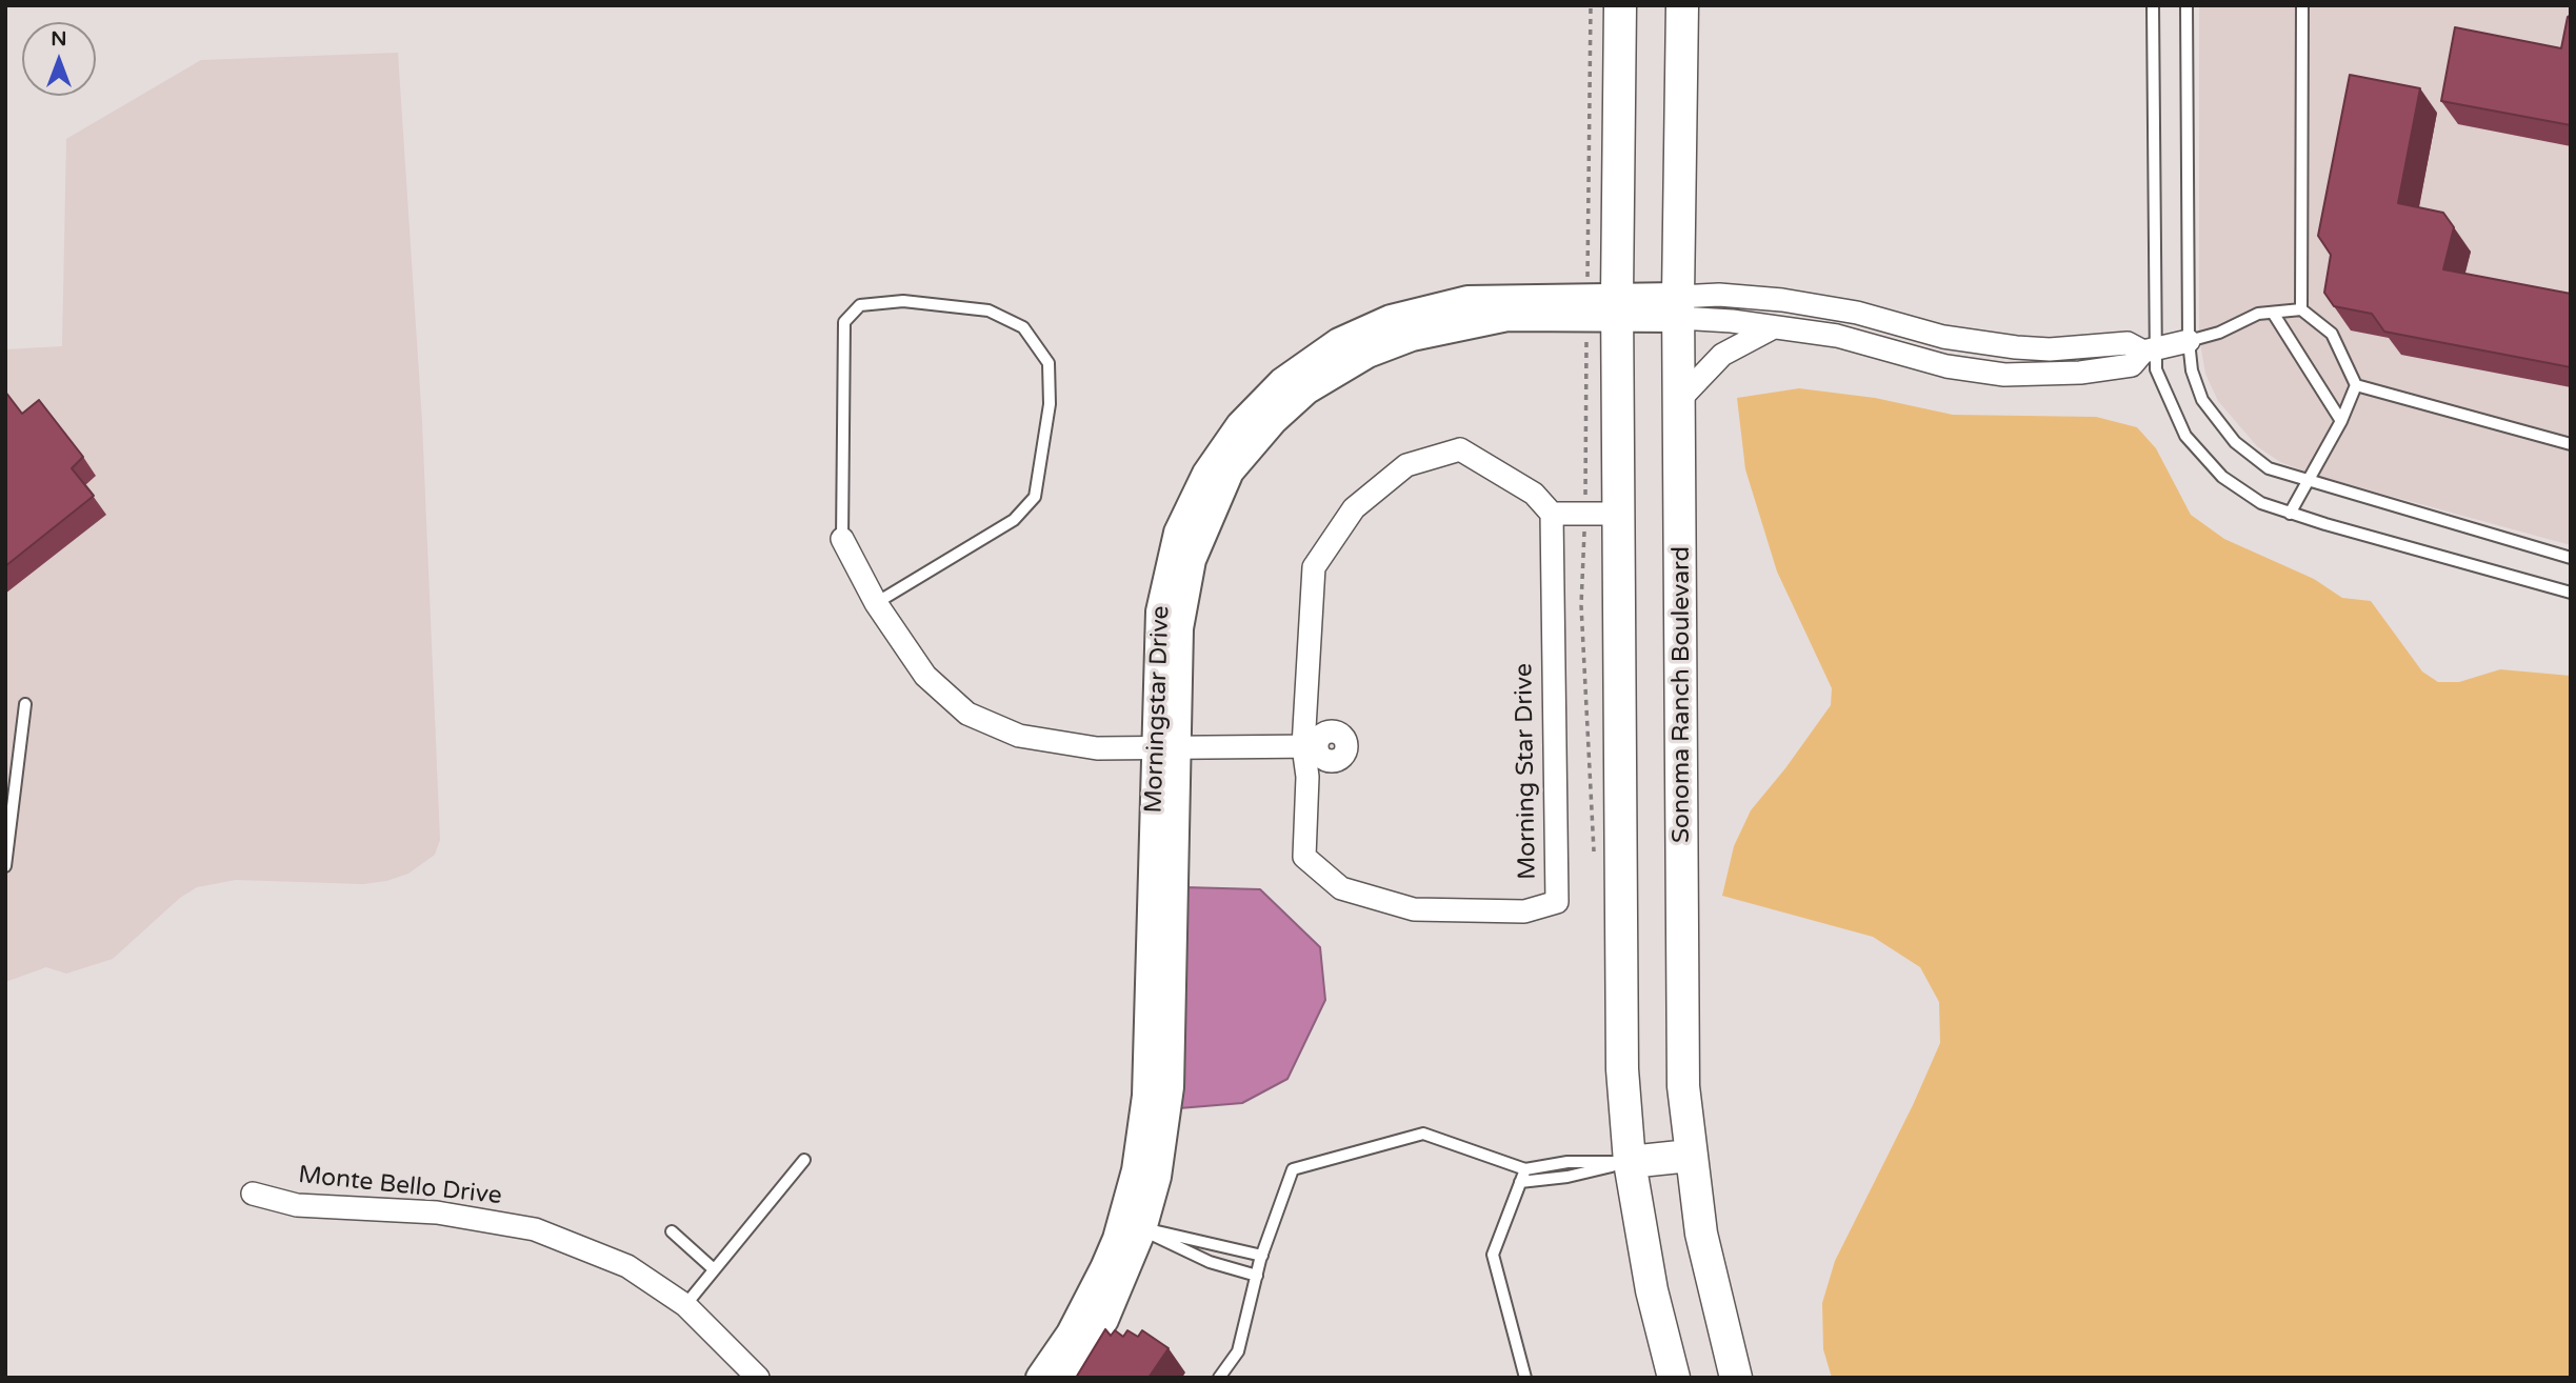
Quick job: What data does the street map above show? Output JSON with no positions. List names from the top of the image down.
{
  "streets": {
    "main road": ["Sonoma Ranch Boulevard"],
    "street": ["Morningstar Drive", "Morning Star Drive", "Monte Bello Drive"]
  },
  "crossings": [
    ["Sonoma Ranch Boulevard", "Morningstar Drive"]
  ],
  "north": "top"
}
